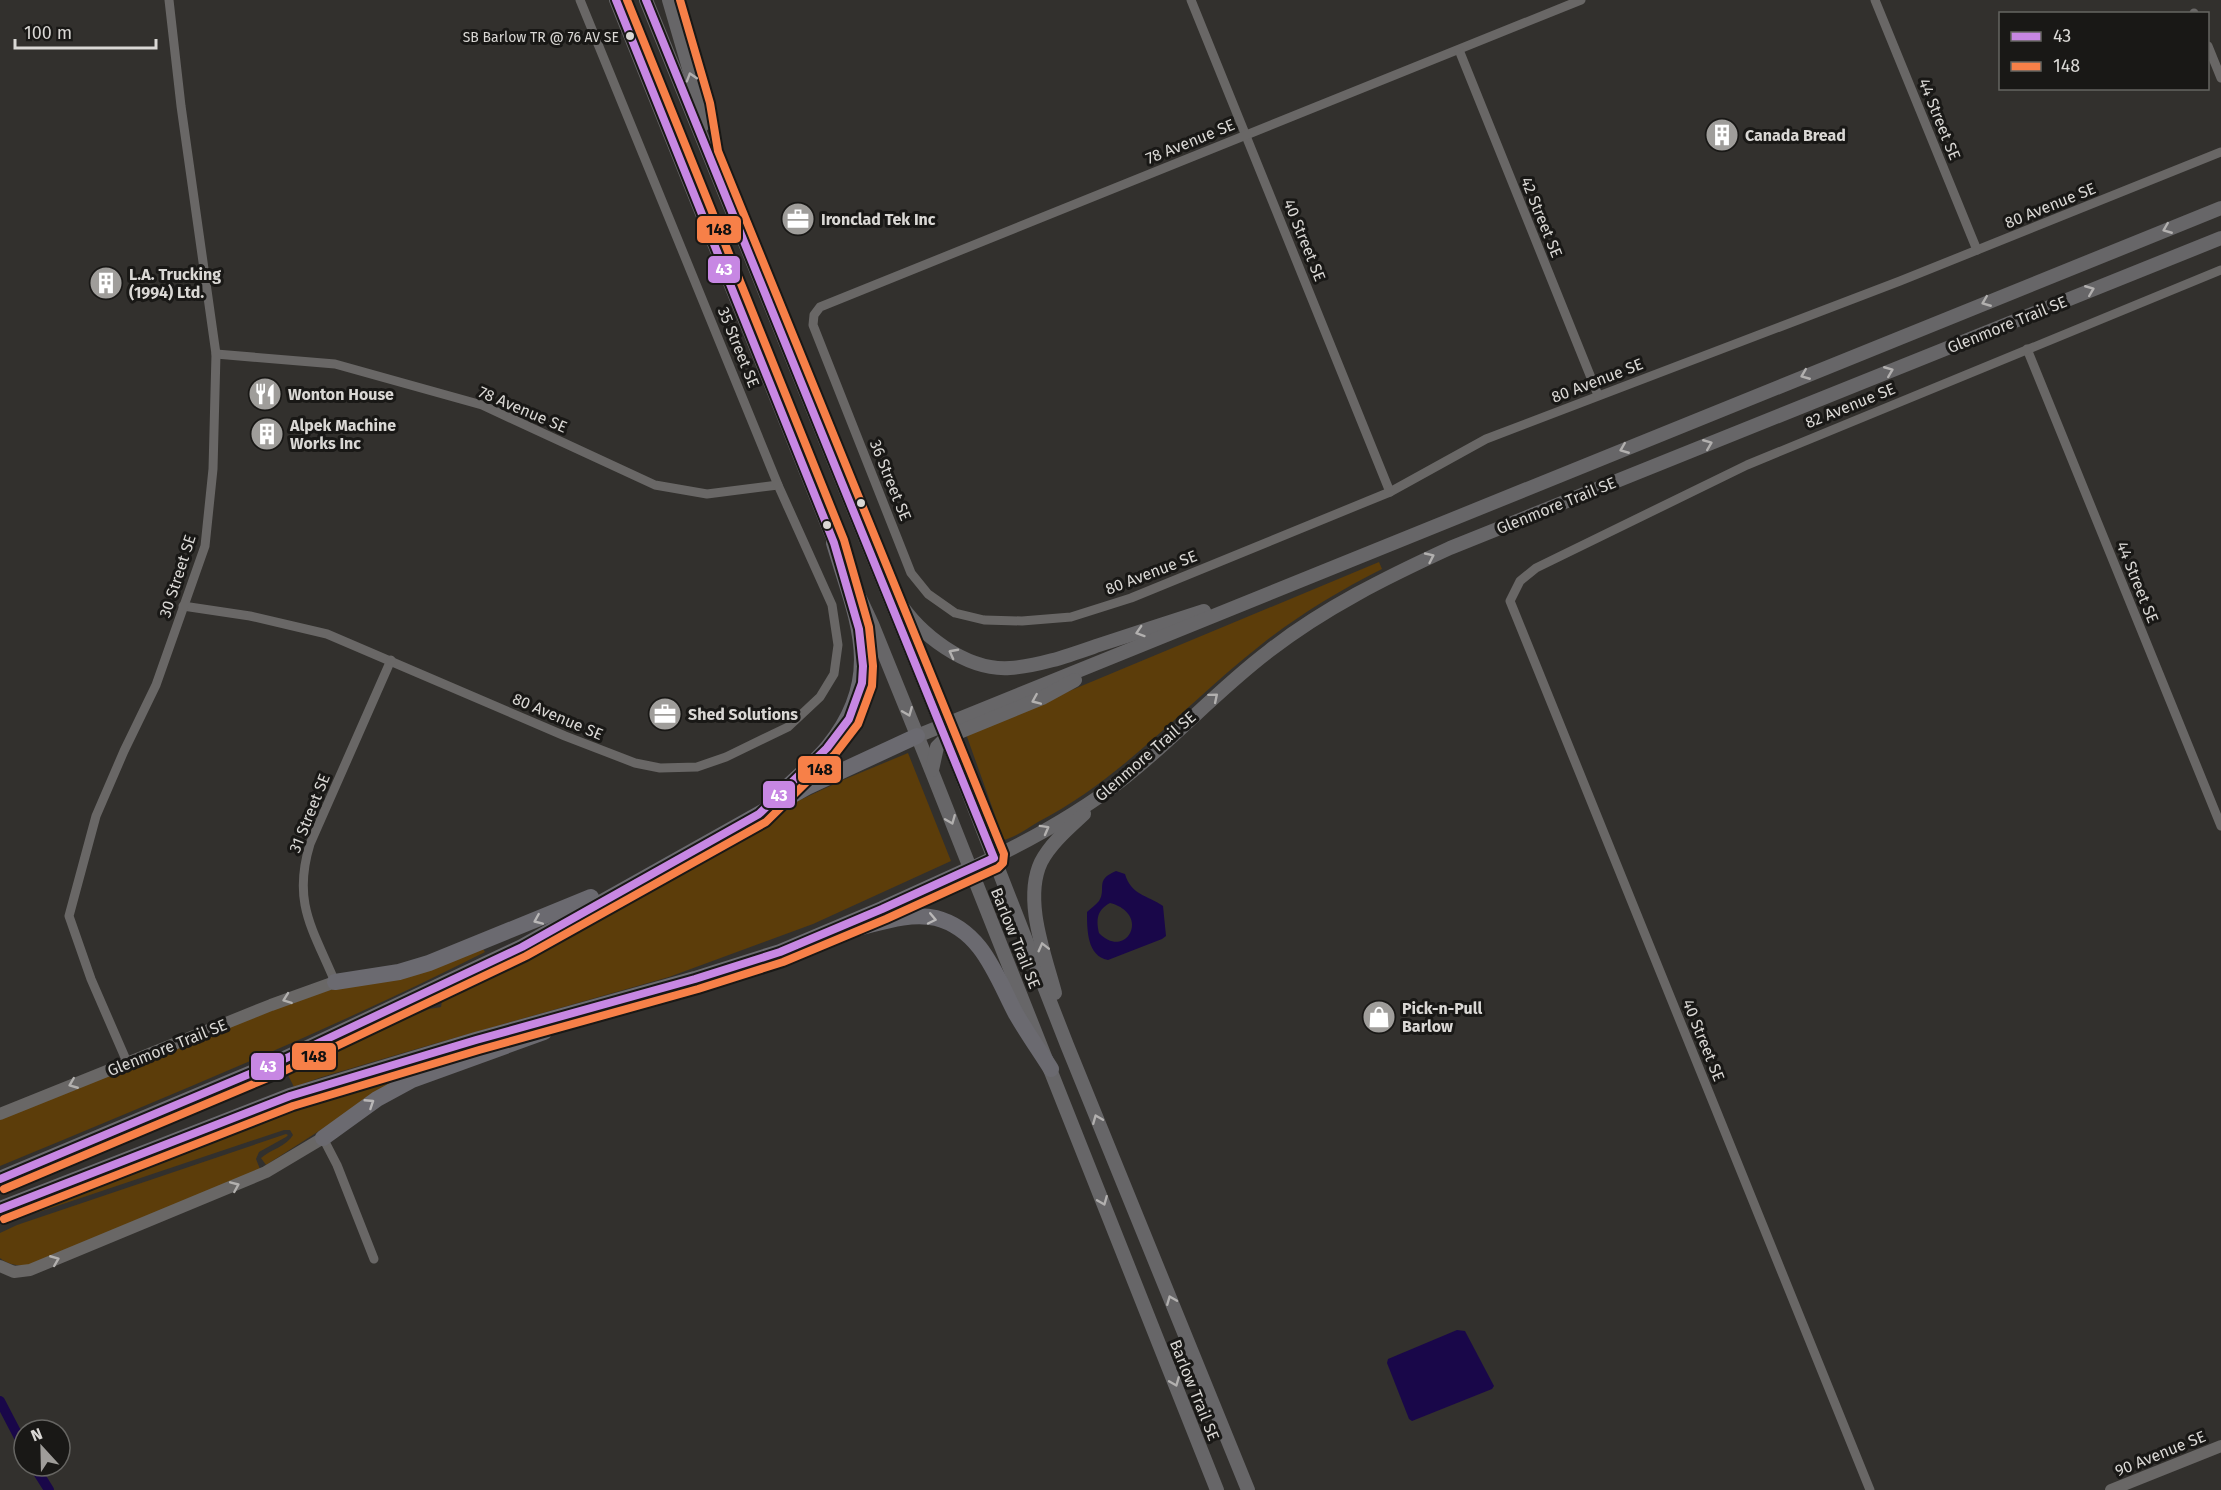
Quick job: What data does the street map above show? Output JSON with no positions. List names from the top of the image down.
{
  "streets": {
    "highway": ["Glenmore Trail SE"],
    "main road": ["Barlow Trail SE"],
    "street": [
      "44 Street SE",
      "78 Avenue SE",
      "80 Avenue SE",
      "42 Street SE",
      "40 Street SE",
      "35 Street SE",
      "82 Avenue SE",
      "36 Street SE",
      "30 Street SE",
      "31 Street SE",
      "90 Avenue SE"
    ]
  },
  "crossings": [
    ["44 Street SE", "80 Avenue SE"],
    ["44 Street SE", "82 Avenue SE"],
    ["78 Avenue SE", "42 Street SE"],
    ["78 Avenue SE", "40 Street SE"],
    ["78 Avenue SE", "35 Street SE"],
    ["78 Avenue SE", "36 Street SE"],
    ["78 Avenue SE", "30 Street SE"],
    ["80 Avenue SE", "42 Street SE"],
    ["80 Avenue SE", "40 Street SE"],
    ["80 Avenue SE", "35 Street SE"],
    ["80 Avenue SE", "36 Street SE"],
    ["80 Avenue SE", "30 Street SE"],
    ["80 Avenue SE", "31 Street SE"],
    ["40 Street SE", "82 Avenue SE"],
    ["Glenmore Trail SE", "30 Street SE"],
    ["Glenmore Trail SE", "31 Street SE"],
    ["Glenmore Trail SE", "Barlow Trail SE"]
  ],
  "places": {
    "other": ["SB Barlow TR @ 76 AV SE"],
    "building": ["Canada Bread", "L.A. Trucking (1994) Ltd.", "Alpek Machine Works Inc"],
    "office": ["Ironclad Tek Inc", "Shed Solutions"],
    "restaurant": ["Wonton House"],
    "shop": ["Pick-n-Pull Barlow"]
  },
  "lines": ["transit line 43", "transit line 148"],
  "legend": ["43", "148"],
  "scale_bar": "100 m",
  "north": "top"
}
